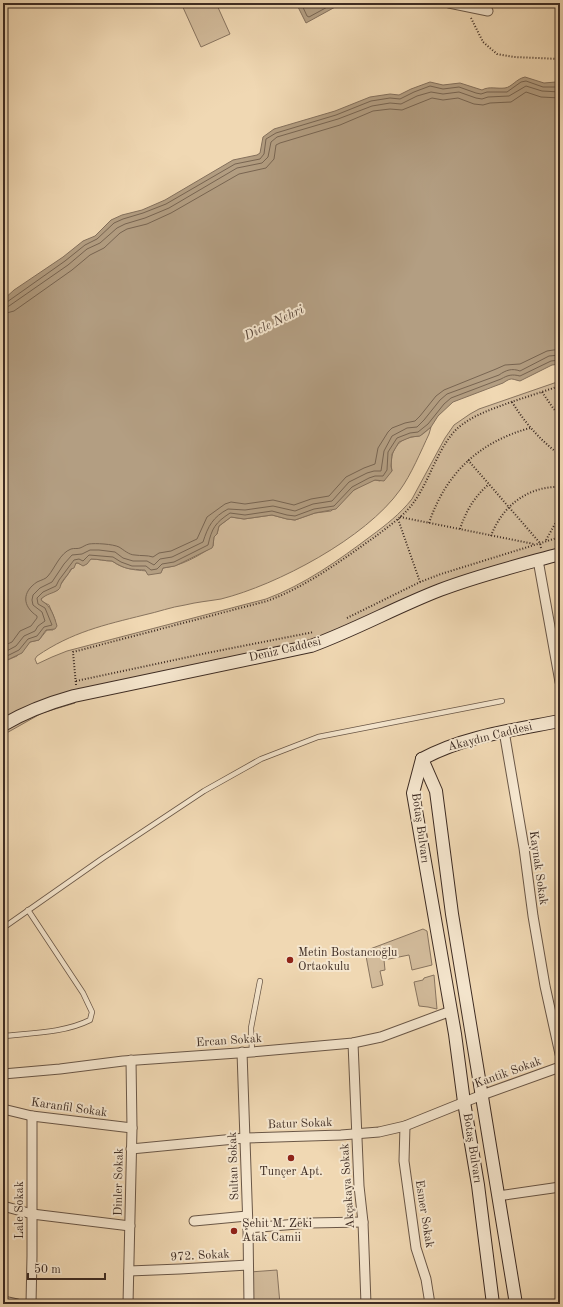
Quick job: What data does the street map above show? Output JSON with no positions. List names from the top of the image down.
{
  "streets": {
    "street": [
      "Deniz Caddesi",
      "Akaydın Caddesi",
      "Botaş Bulvarı",
      "Kaynak Sokak",
      "Ercan Sokak",
      "Kantik Sokak",
      "Karanfil Sokak",
      "Batur Sokak",
      "Sultan Sokak",
      "Dinler Sokak",
      "Akçakaya Sokak",
      "Lale Sokak",
      "Esmer Sokak",
      "972. Sokak"
    ]
  },
  "crossings": [
    ["Akaydın Caddesi", "Botaş Bulvarı"],
    ["Akaydın Caddesi", "Kaynak Sokak"],
    ["Botaş Bulvarı", "Ercan Sokak"],
    ["Botaş Bulvarı", "Kantik Sokak"],
    ["Botaş Bulvarı", "Batur Sokak"],
    ["Ercan Sokak", "Sultan Sokak"],
    ["Ercan Sokak", "Dinler Sokak"],
    ["Ercan Sokak", "Akçakaya Sokak"],
    ["Kantik Sokak", "Batur Sokak"],
    ["Karanfil Sokak", "Dinler Sokak"],
    ["Karanfil Sokak", "Lale Sokak"],
    ["Batur Sokak", "Sultan Sokak"],
    ["Batur Sokak", "Dinler Sokak"],
    ["Batur Sokak", "Akçakaya Sokak"],
    ["Batur Sokak", "Esmer Sokak"],
    ["Sultan Sokak", "972. Sokak"],
    ["Dinler Sokak", "972. Sokak"]
  ],
  "water": ["Dicle Nehri"],
  "places": ["Metin Bostancıoğlu Ortaokulu", "Tunçer Apt.", "Şehit M. Zeki Atak Camii"],
  "scale_bar": "50 m"
}
